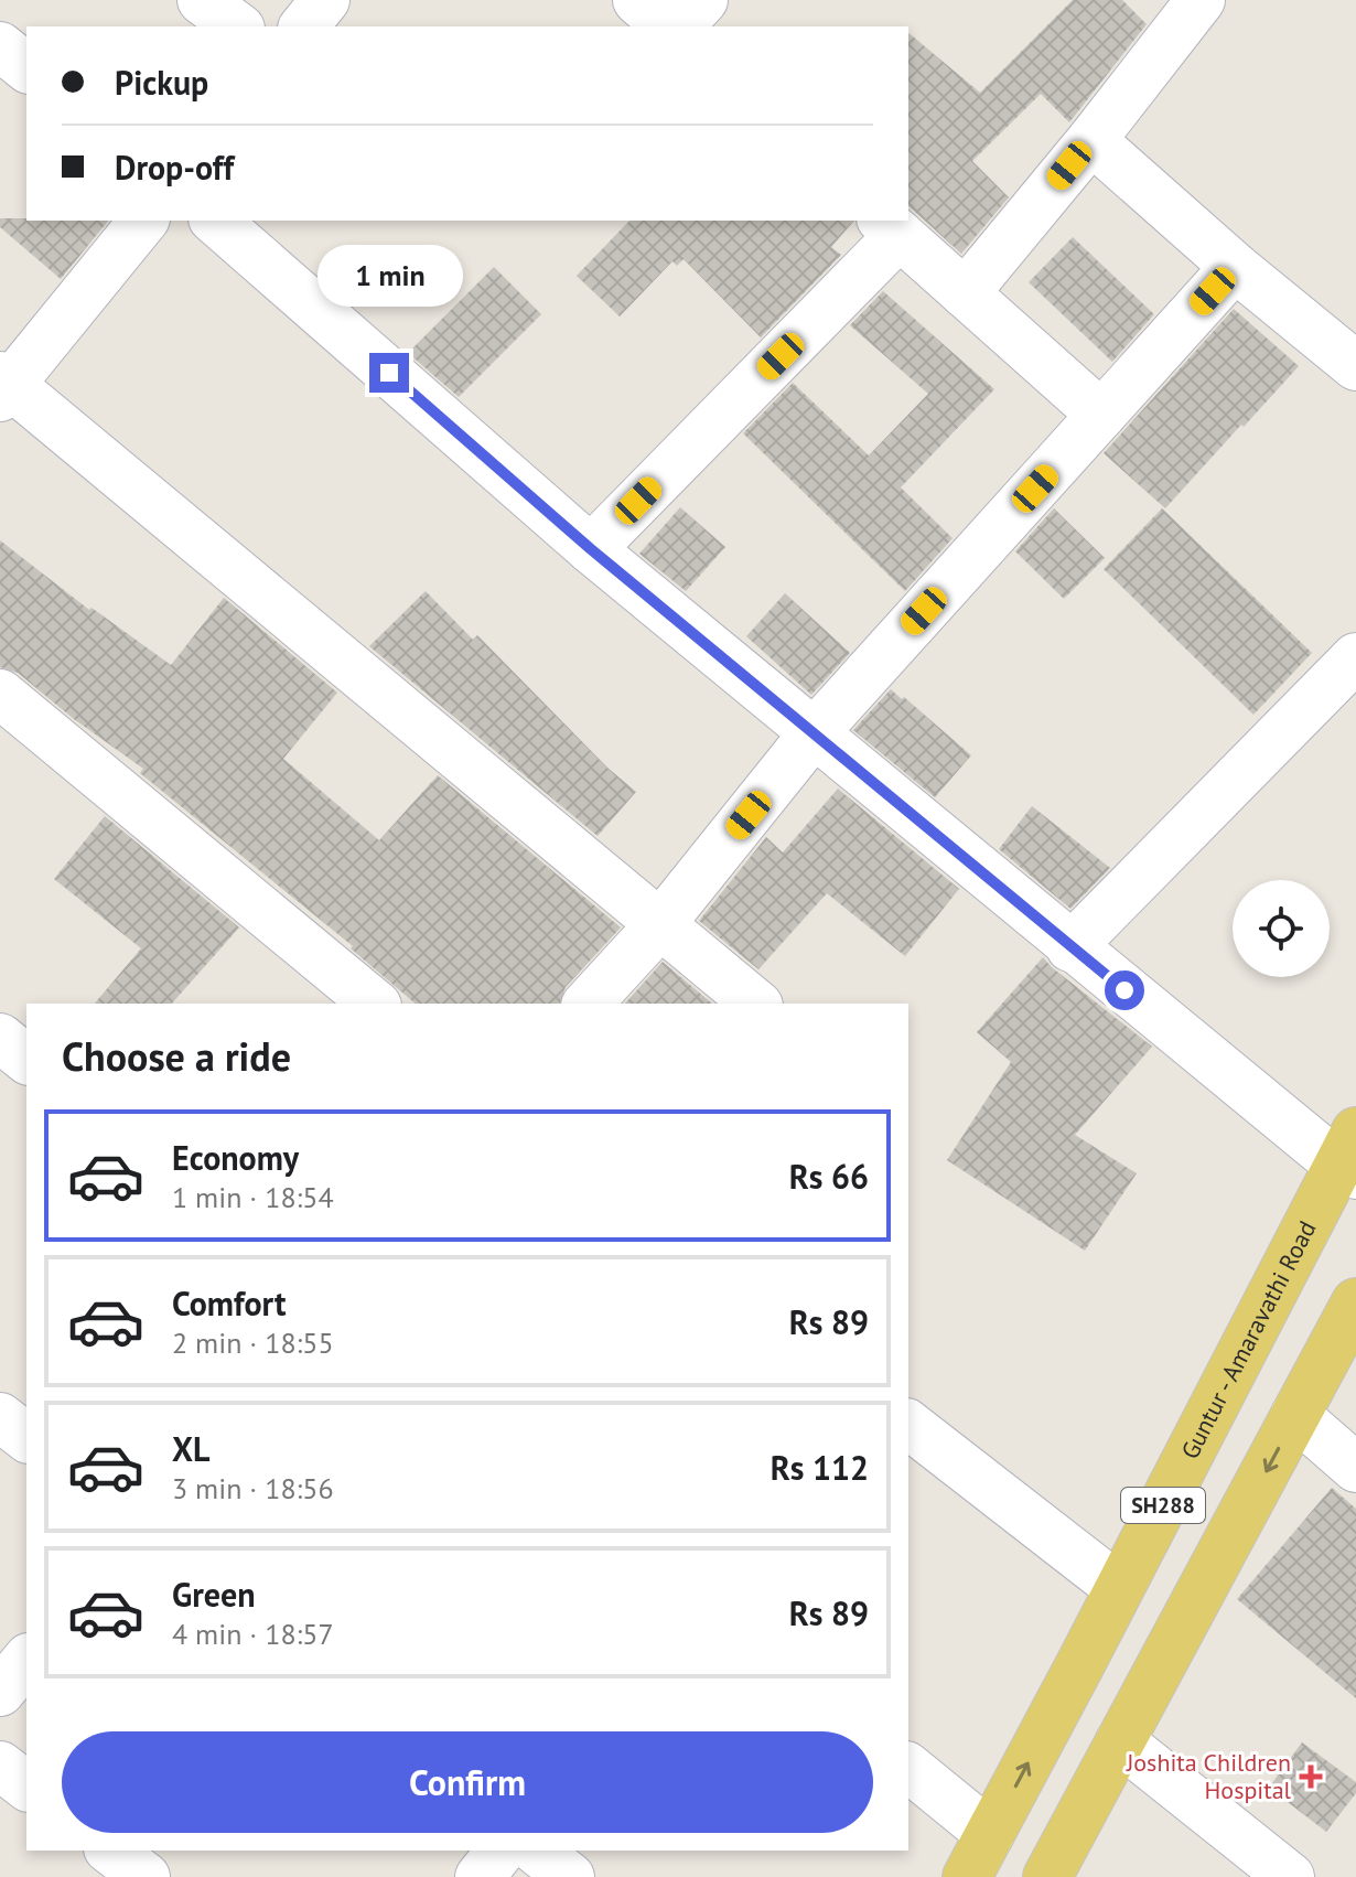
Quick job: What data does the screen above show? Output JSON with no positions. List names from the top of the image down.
{
  "streets": {
    "main road": ["Guntur - Amaravathi Road", "SH288"]
  },
  "places": {
    "health": ["Joshita Children Hospital"]
  },
  "page": {
    "banner": ["Pickup", "Drop-off"],
    "bubble": "1 min",
    "heading": "Choose a ride",
    "list": [
      {
        "name": "Economy",
        "note": "1 min · 18:54",
        "value": "Rs 66"
      },
      {
        "name": "Comfort",
        "note": "2 min · 18:55",
        "value": "Rs 89"
      },
      {
        "name": "XL",
        "note": "3 min · 18:56",
        "value": "Rs 112"
      },
      {
        "name": "Green",
        "note": "4 min · 18:57",
        "value": "Rs 89"
      }
    ],
    "buttons": "Confirm"
  }
}
